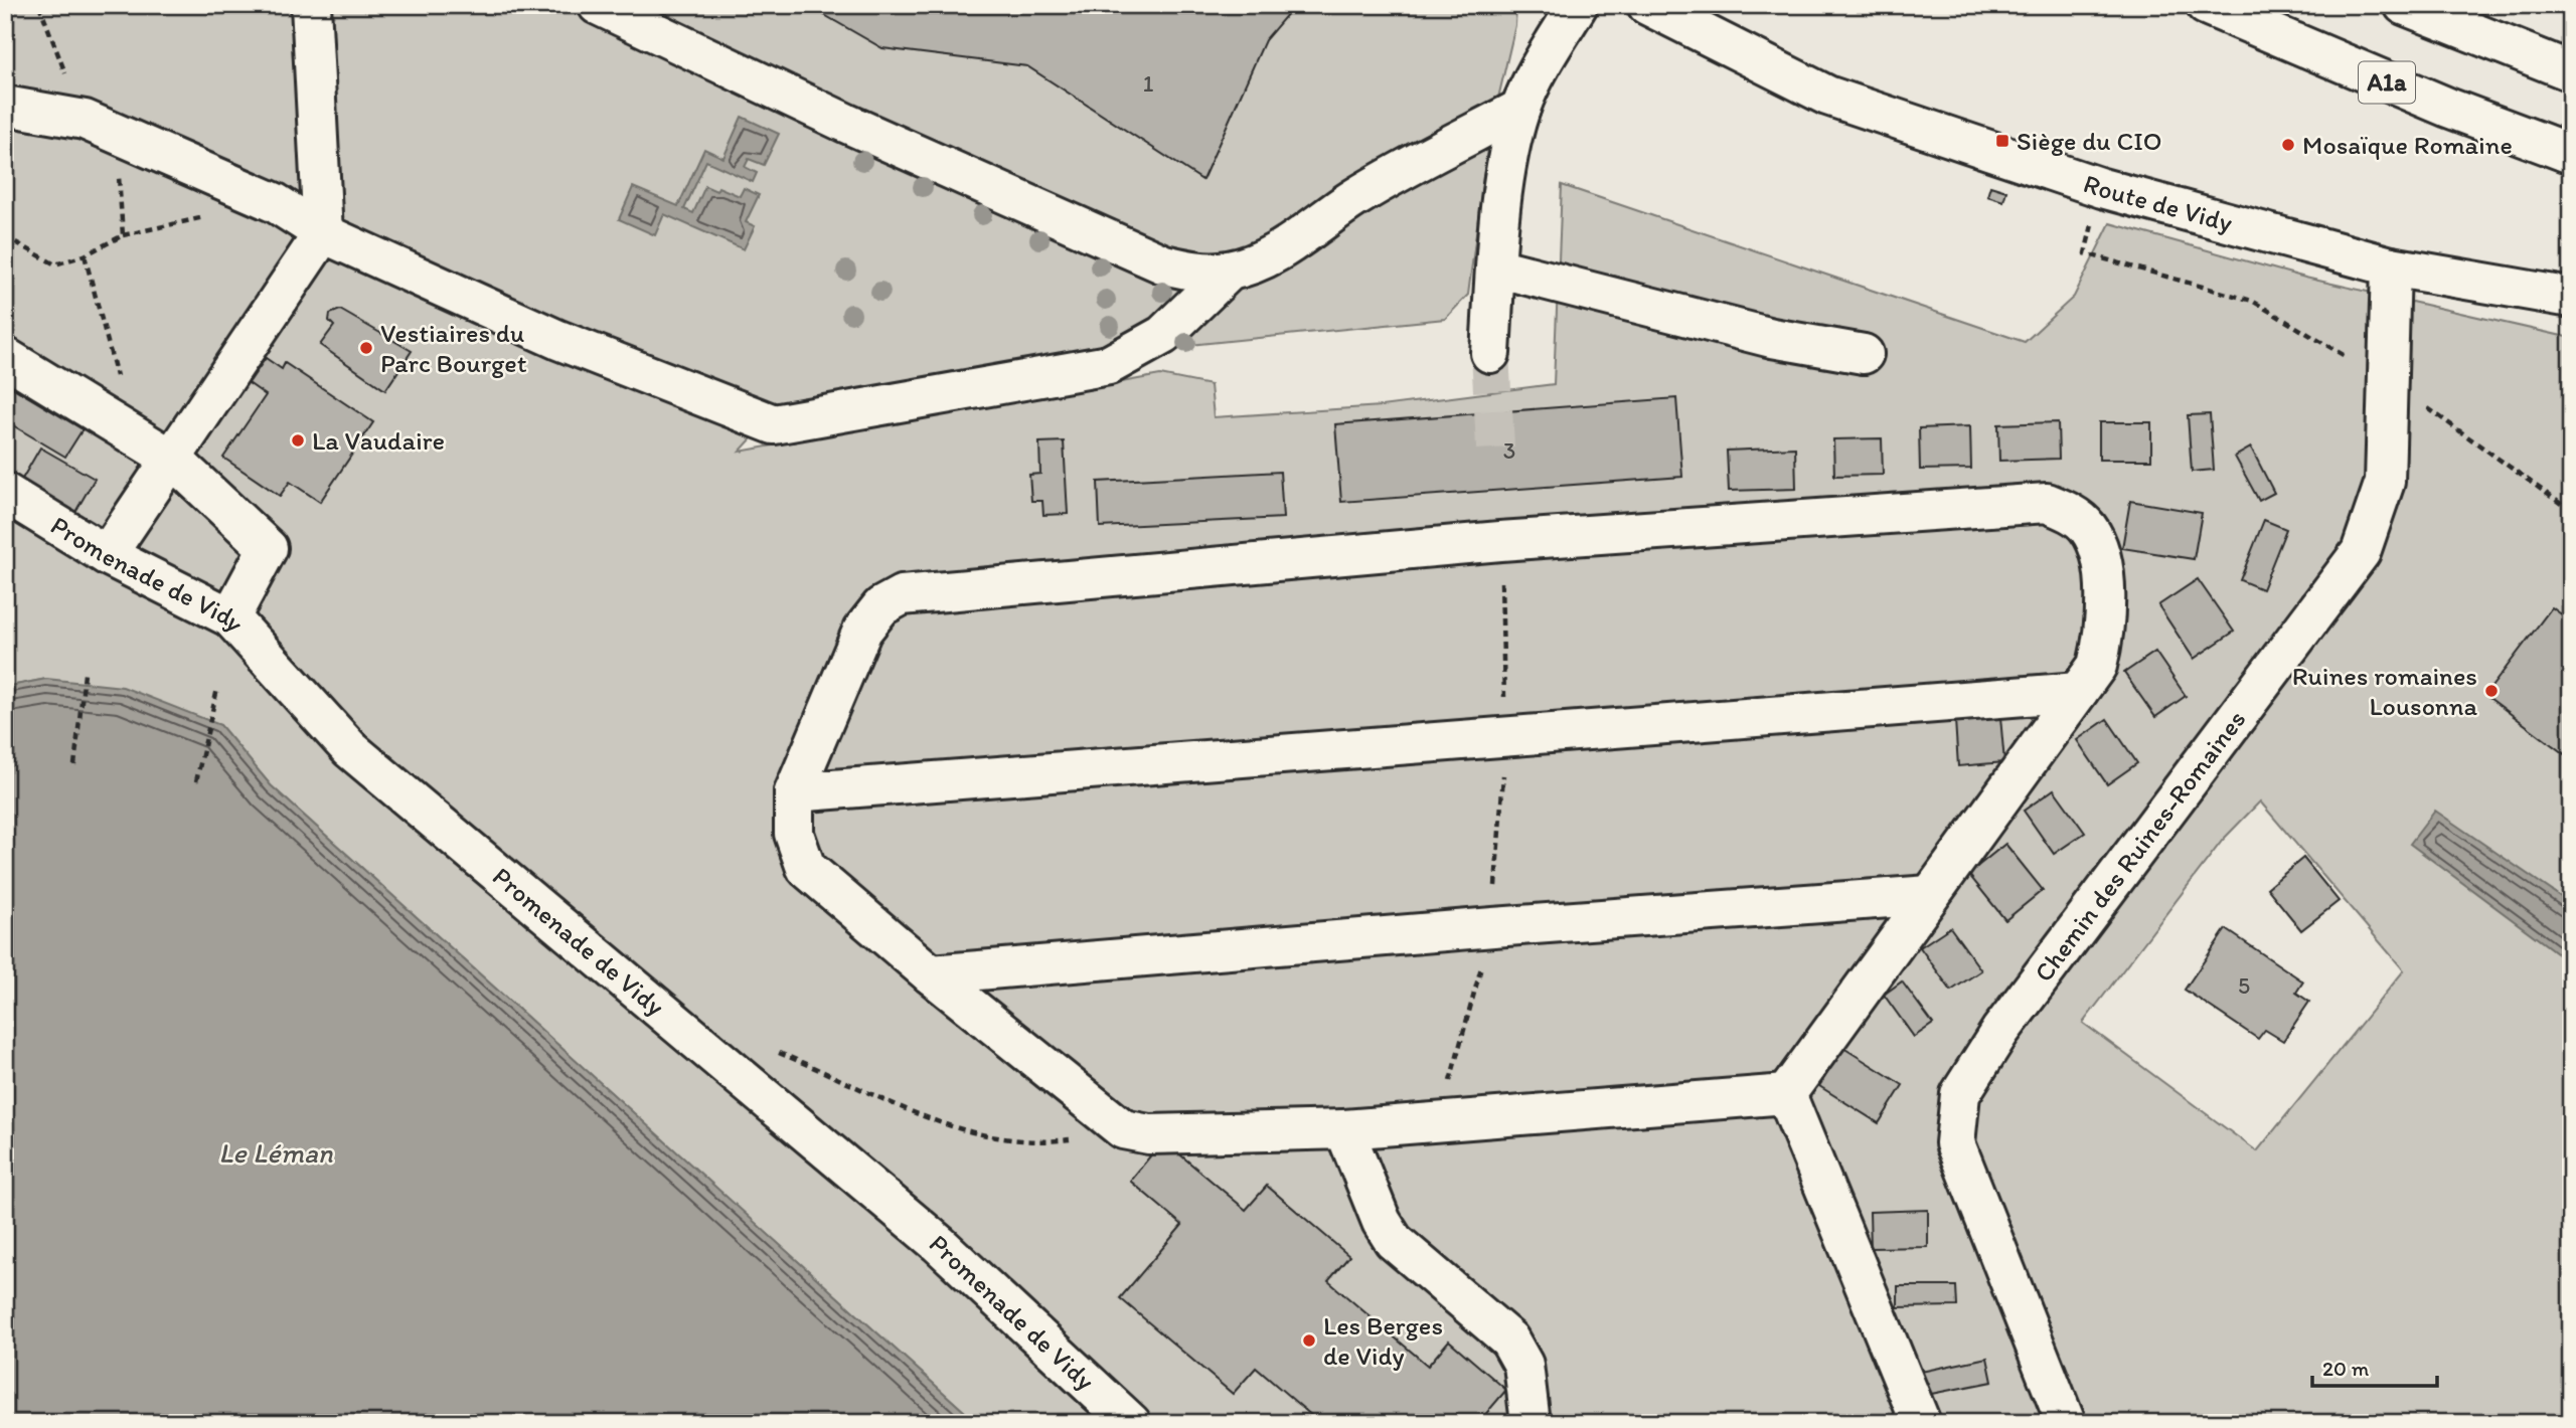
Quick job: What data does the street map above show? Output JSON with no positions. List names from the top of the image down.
{
  "streets": {
    "main road": [
      "A1a",
      "Route de Vidy",
      "Promenade de Vidy",
      "Chemin des Ruines-Romaines"
    ]
  },
  "crossings": [
    ["Route de Vidy", "Chemin des Ruines-Romaines"]
  ],
  "water": ["Le Léman"],
  "places": {
    "transit": ["Siège du CIO"],
    "other": [
      "Mosaïque Romaine",
      "Vestiaires du Parc Bourget",
      "La Vaudaire",
      "Ruines romaines Lousonna",
      "Les Berges de Vidy"
    ]
  },
  "house_numbers": ["1", "3", "5"],
  "scale_bar": "20 m"
}
